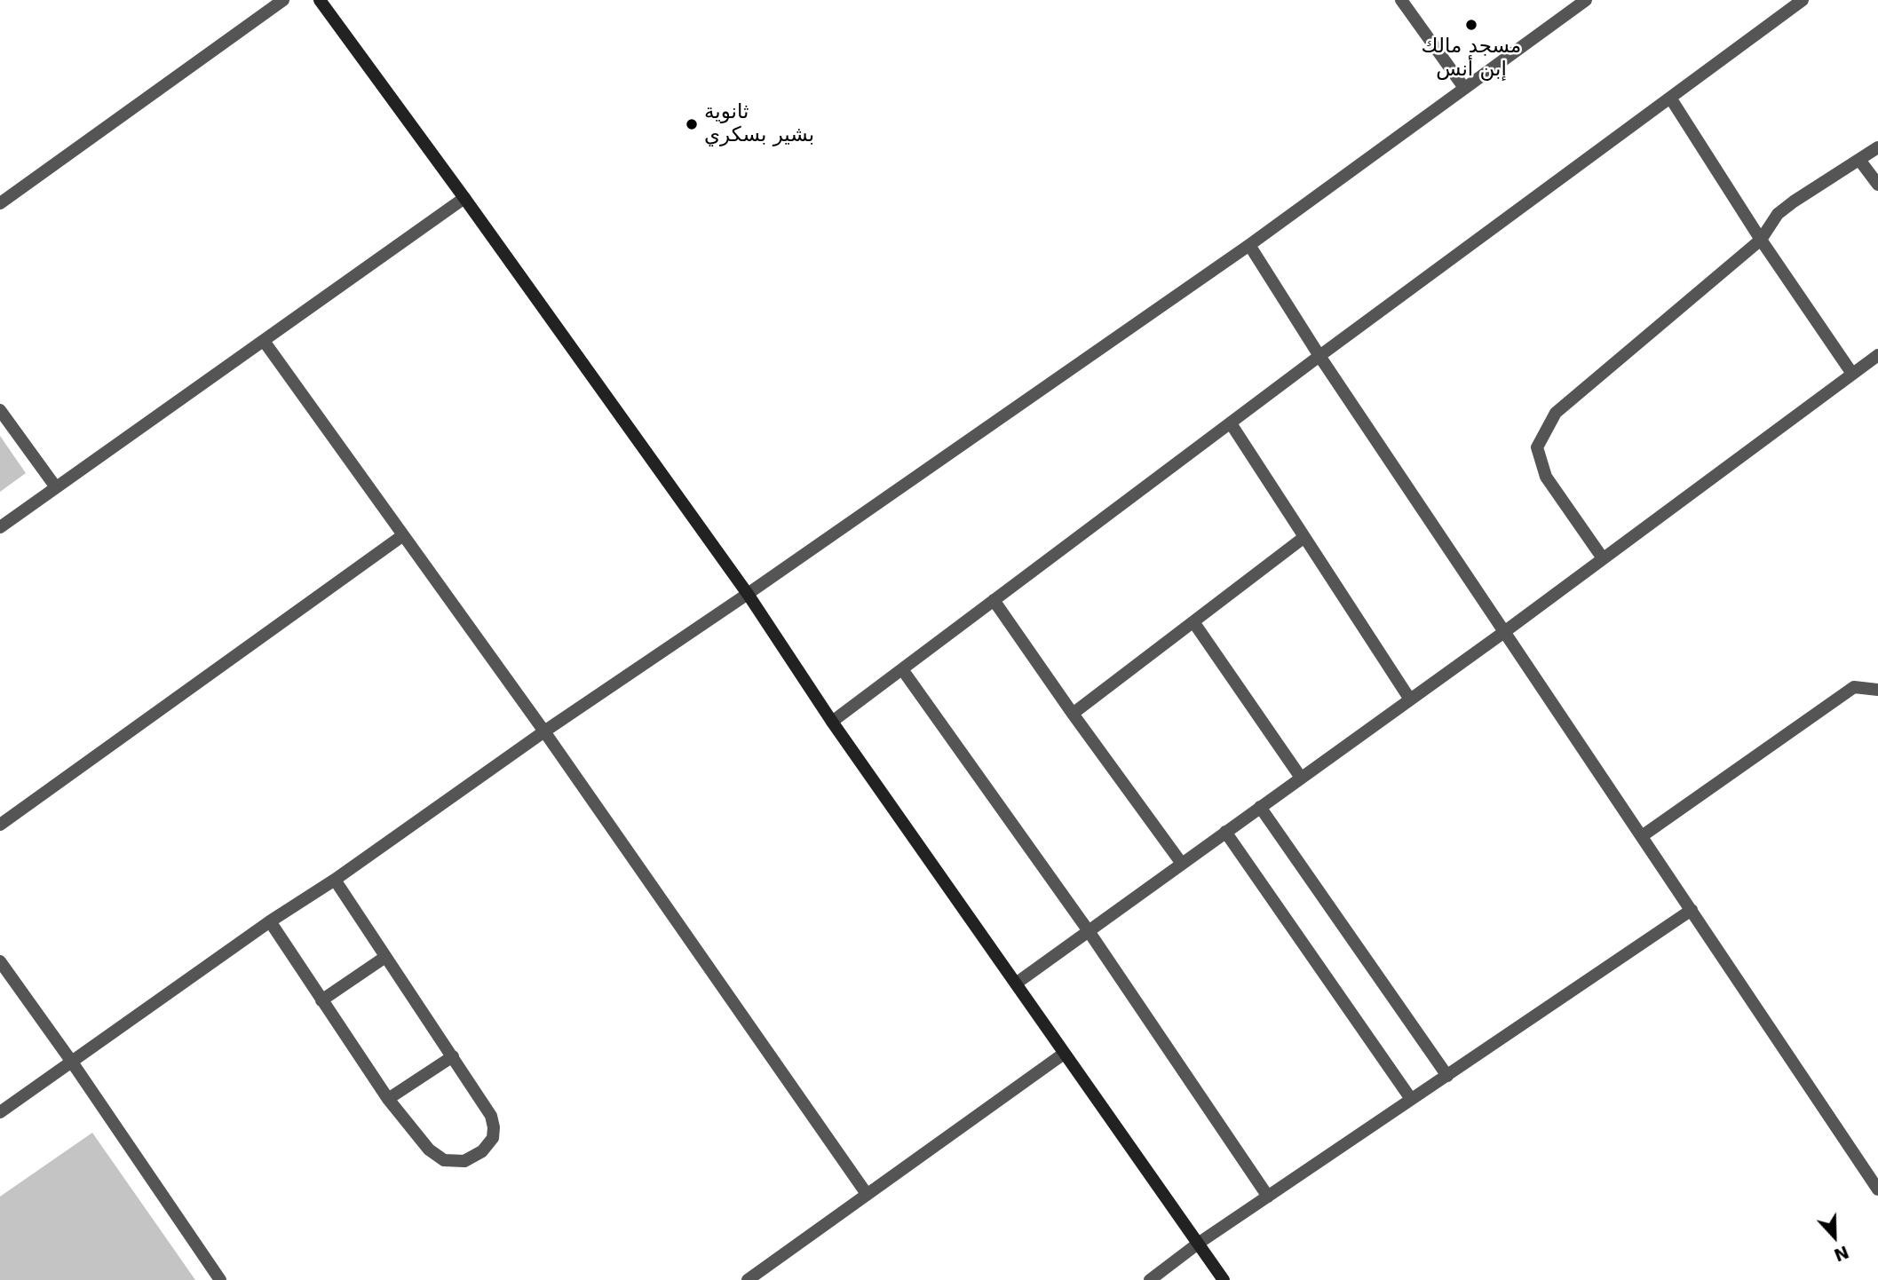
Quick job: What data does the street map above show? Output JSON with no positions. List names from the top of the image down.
{
  "places": ["مسجد مالك إبن أنس", "ثانوية بشير بسكري"],
  "north": "bottom"
}
